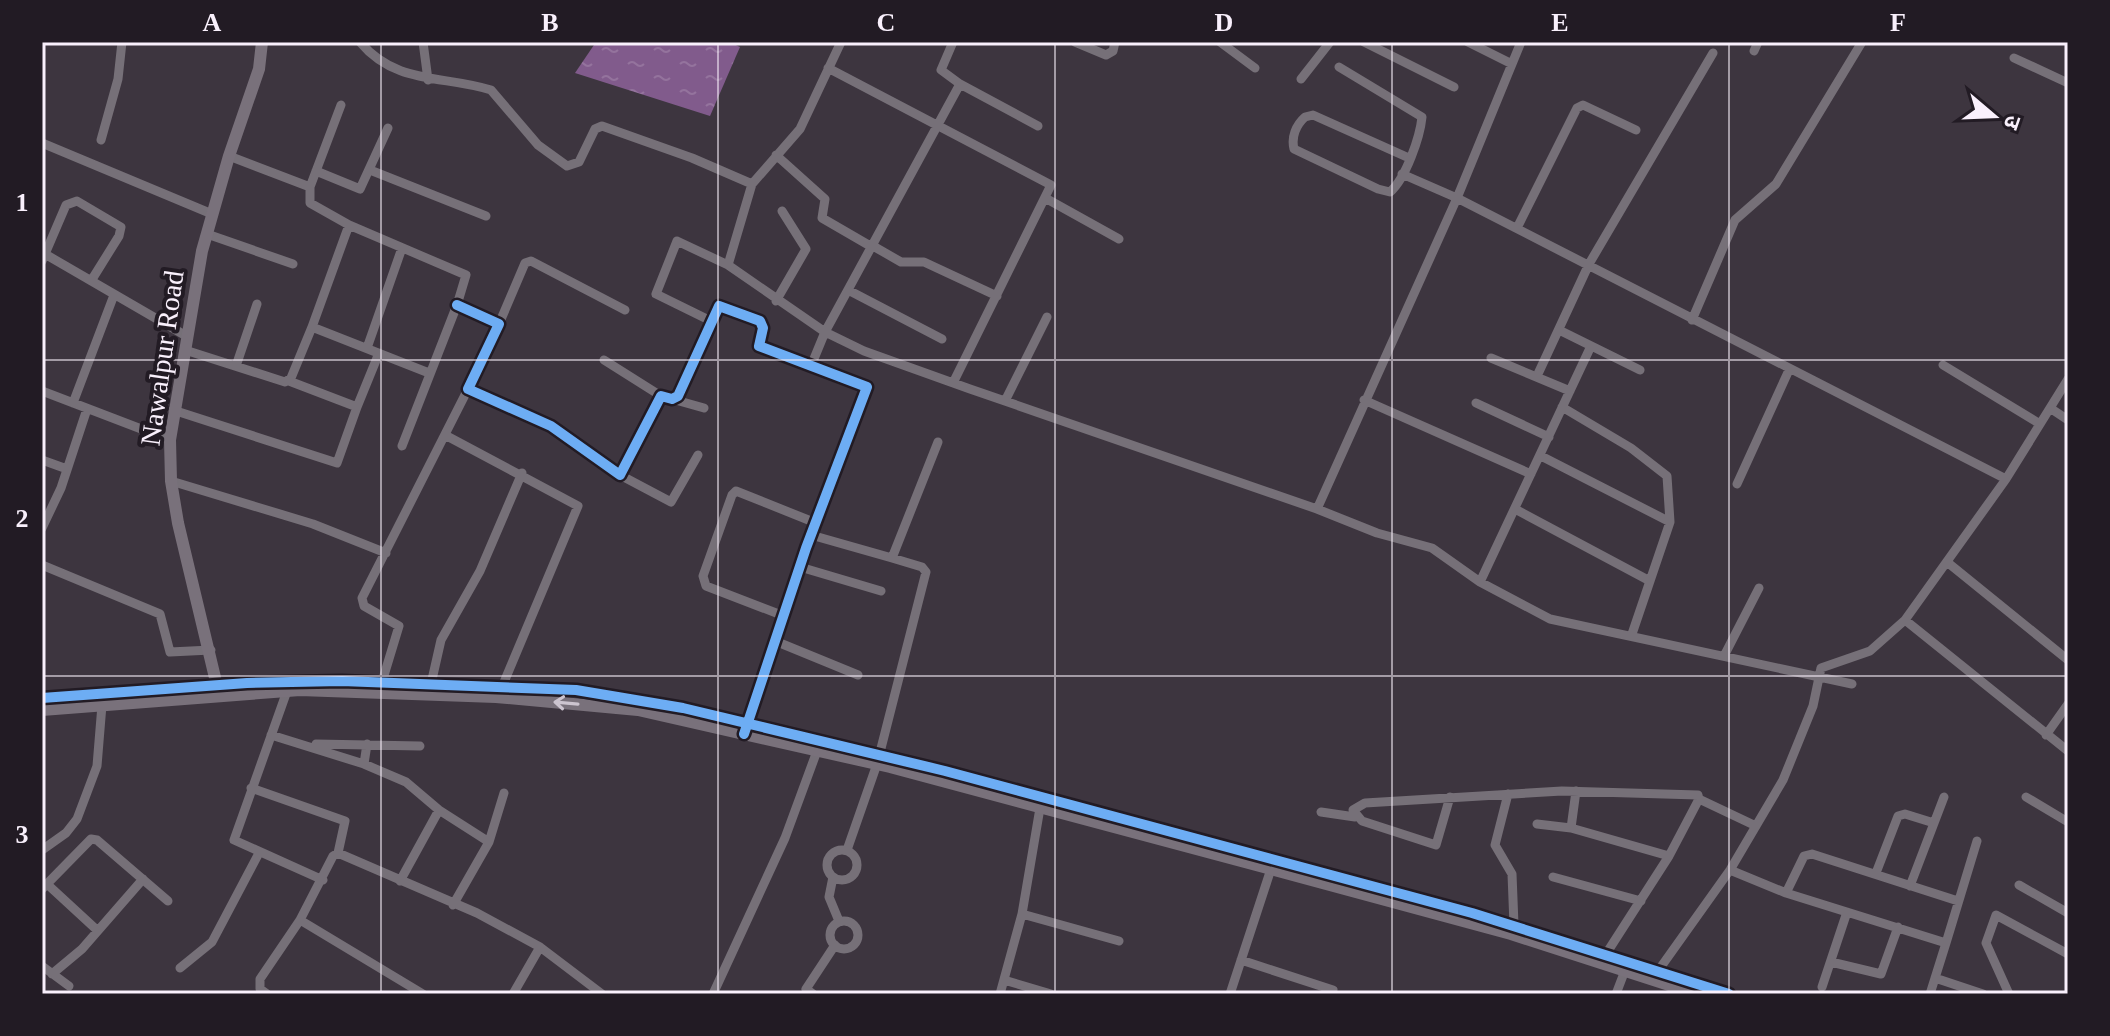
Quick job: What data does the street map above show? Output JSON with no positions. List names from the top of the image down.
{
  "streets": {
    "street": ["Nawalpur Road"]
  },
  "north": "right",
  "grid": {
    "columns": [
      "A",
      "B",
      "C",
      "D",
      "E",
      "F"
    ],
    "rows": ["1", "2", "3"]
  }
}
